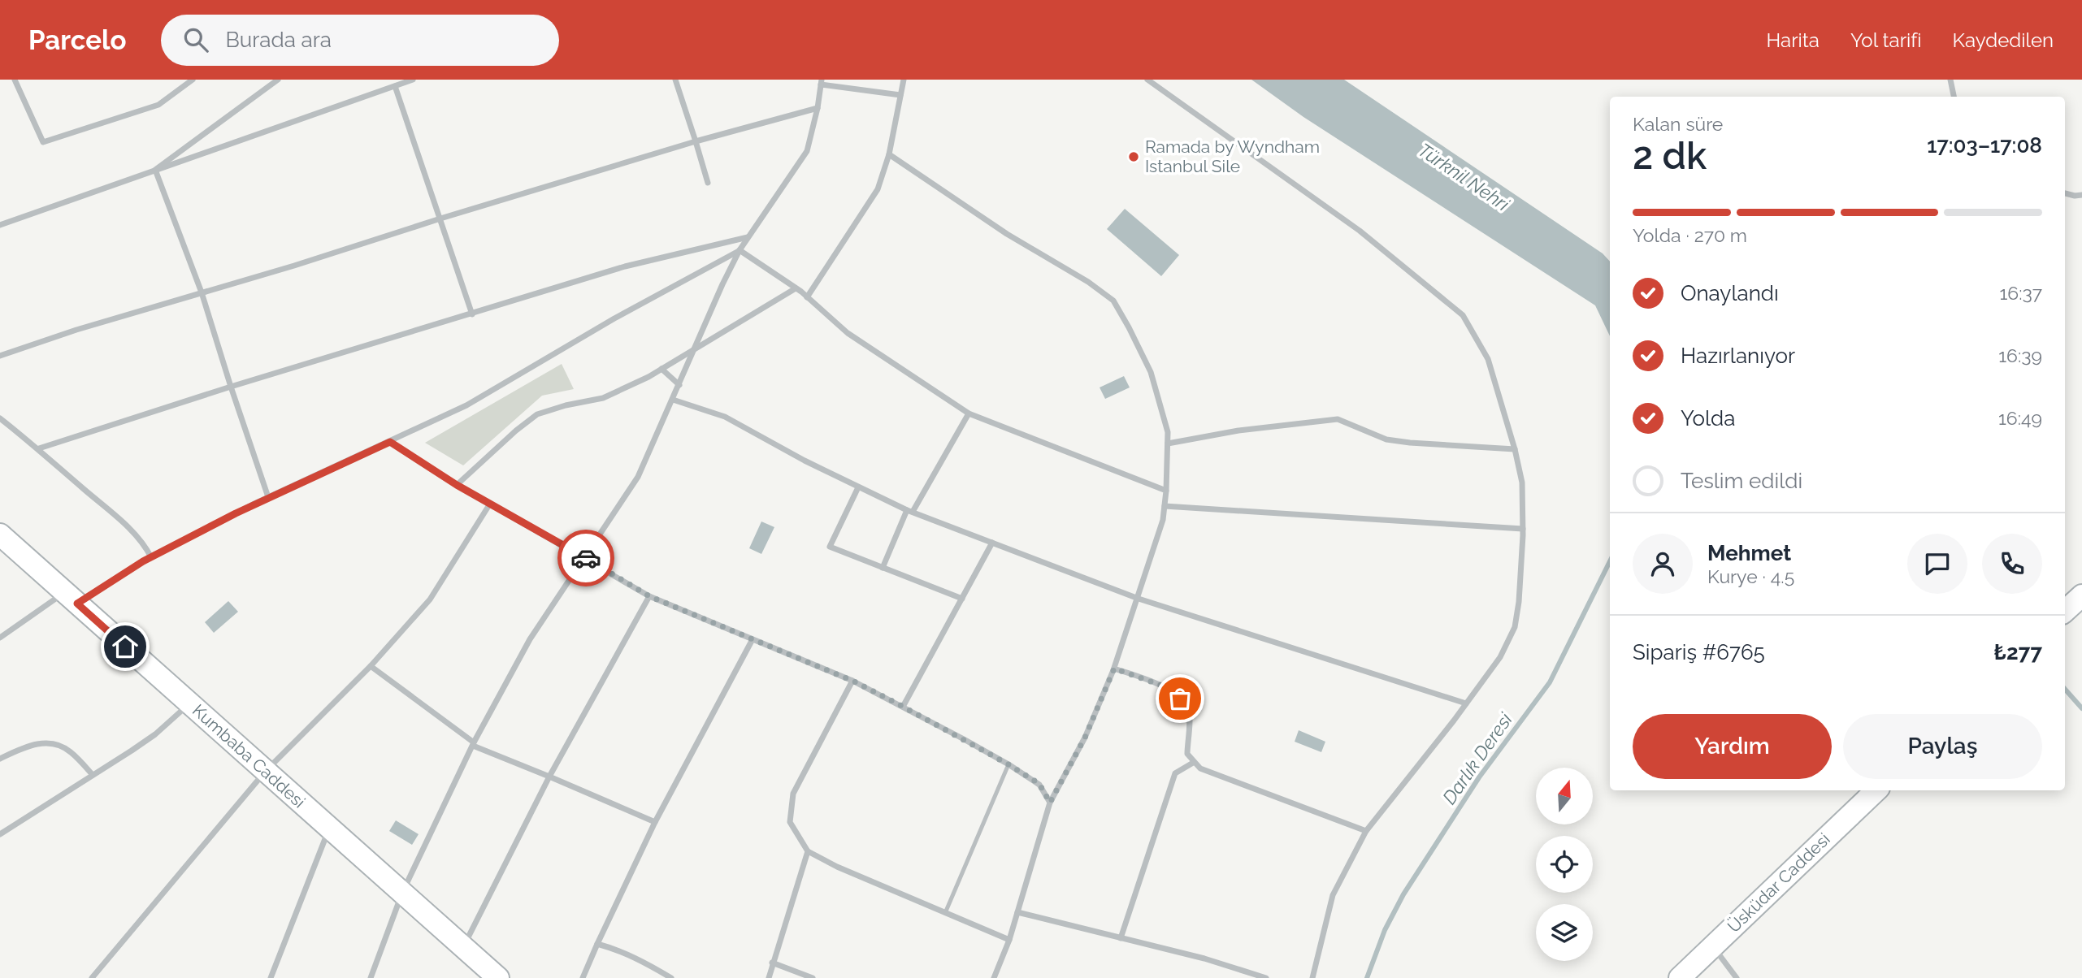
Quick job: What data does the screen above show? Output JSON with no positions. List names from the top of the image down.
{
  "streets": {
    "street": ["Kumbaba Caddesi", "Üsküdar Caddesi"]
  },
  "water": ["Türknil Nehri", "Darlık Deresi"],
  "places": ["Ramada by Wyndham Istanbul Sile"],
  "north": "top",
  "page": {
    "header": "Parcelo",
    "search": "Burada ara",
    "nav": ["Harita", "Yol tarifi", "Kaydedilen"],
    "heading": ["2 dk", "Kalan süre", "17:03–17:08"],
    "panel": [
      "Mehmet",
      "Kurye · 4.5",
      "Sipariş #6765",
      "₺277"
    ],
    "bar": "Yolda · 270 m",
    "list": [
      ["Onaylandı", "16:37"],
      ["Hazırlanıyor", "16:39"],
      ["Yolda", "16:49"],
      "Teslim edildi"
    ],
    "buttons": ["Yardım", "Paylaş"]
  }
}
